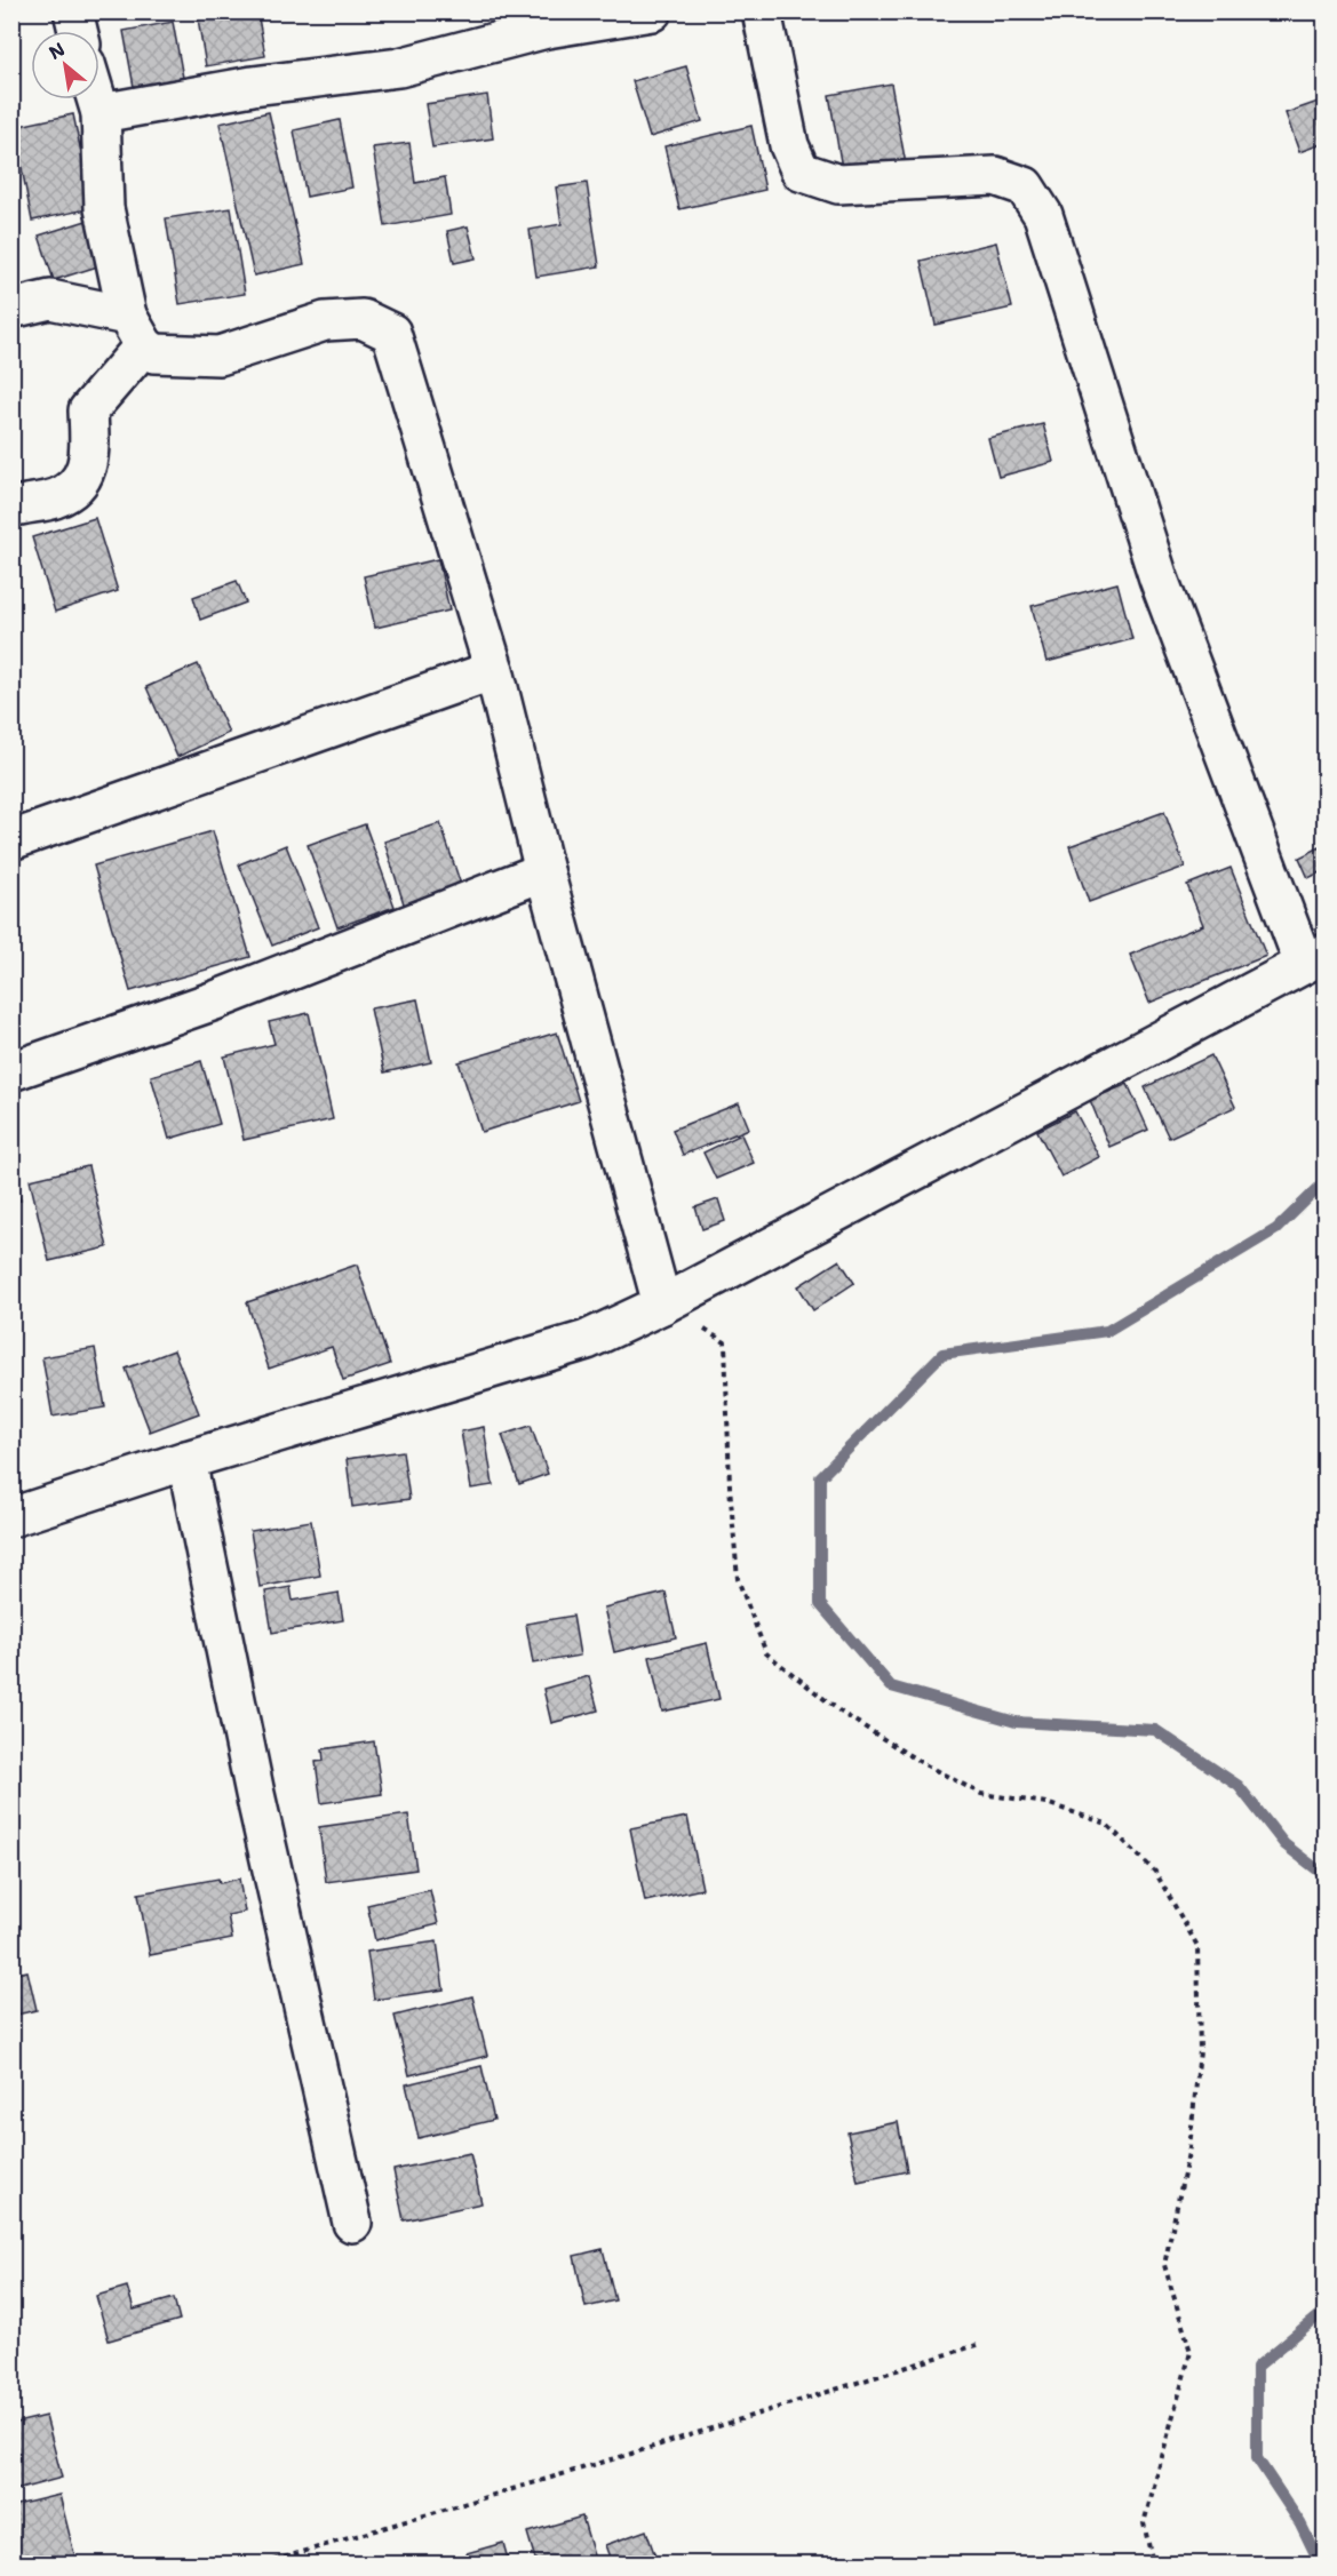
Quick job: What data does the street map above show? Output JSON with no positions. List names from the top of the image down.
{
  "north": "top left"
}
